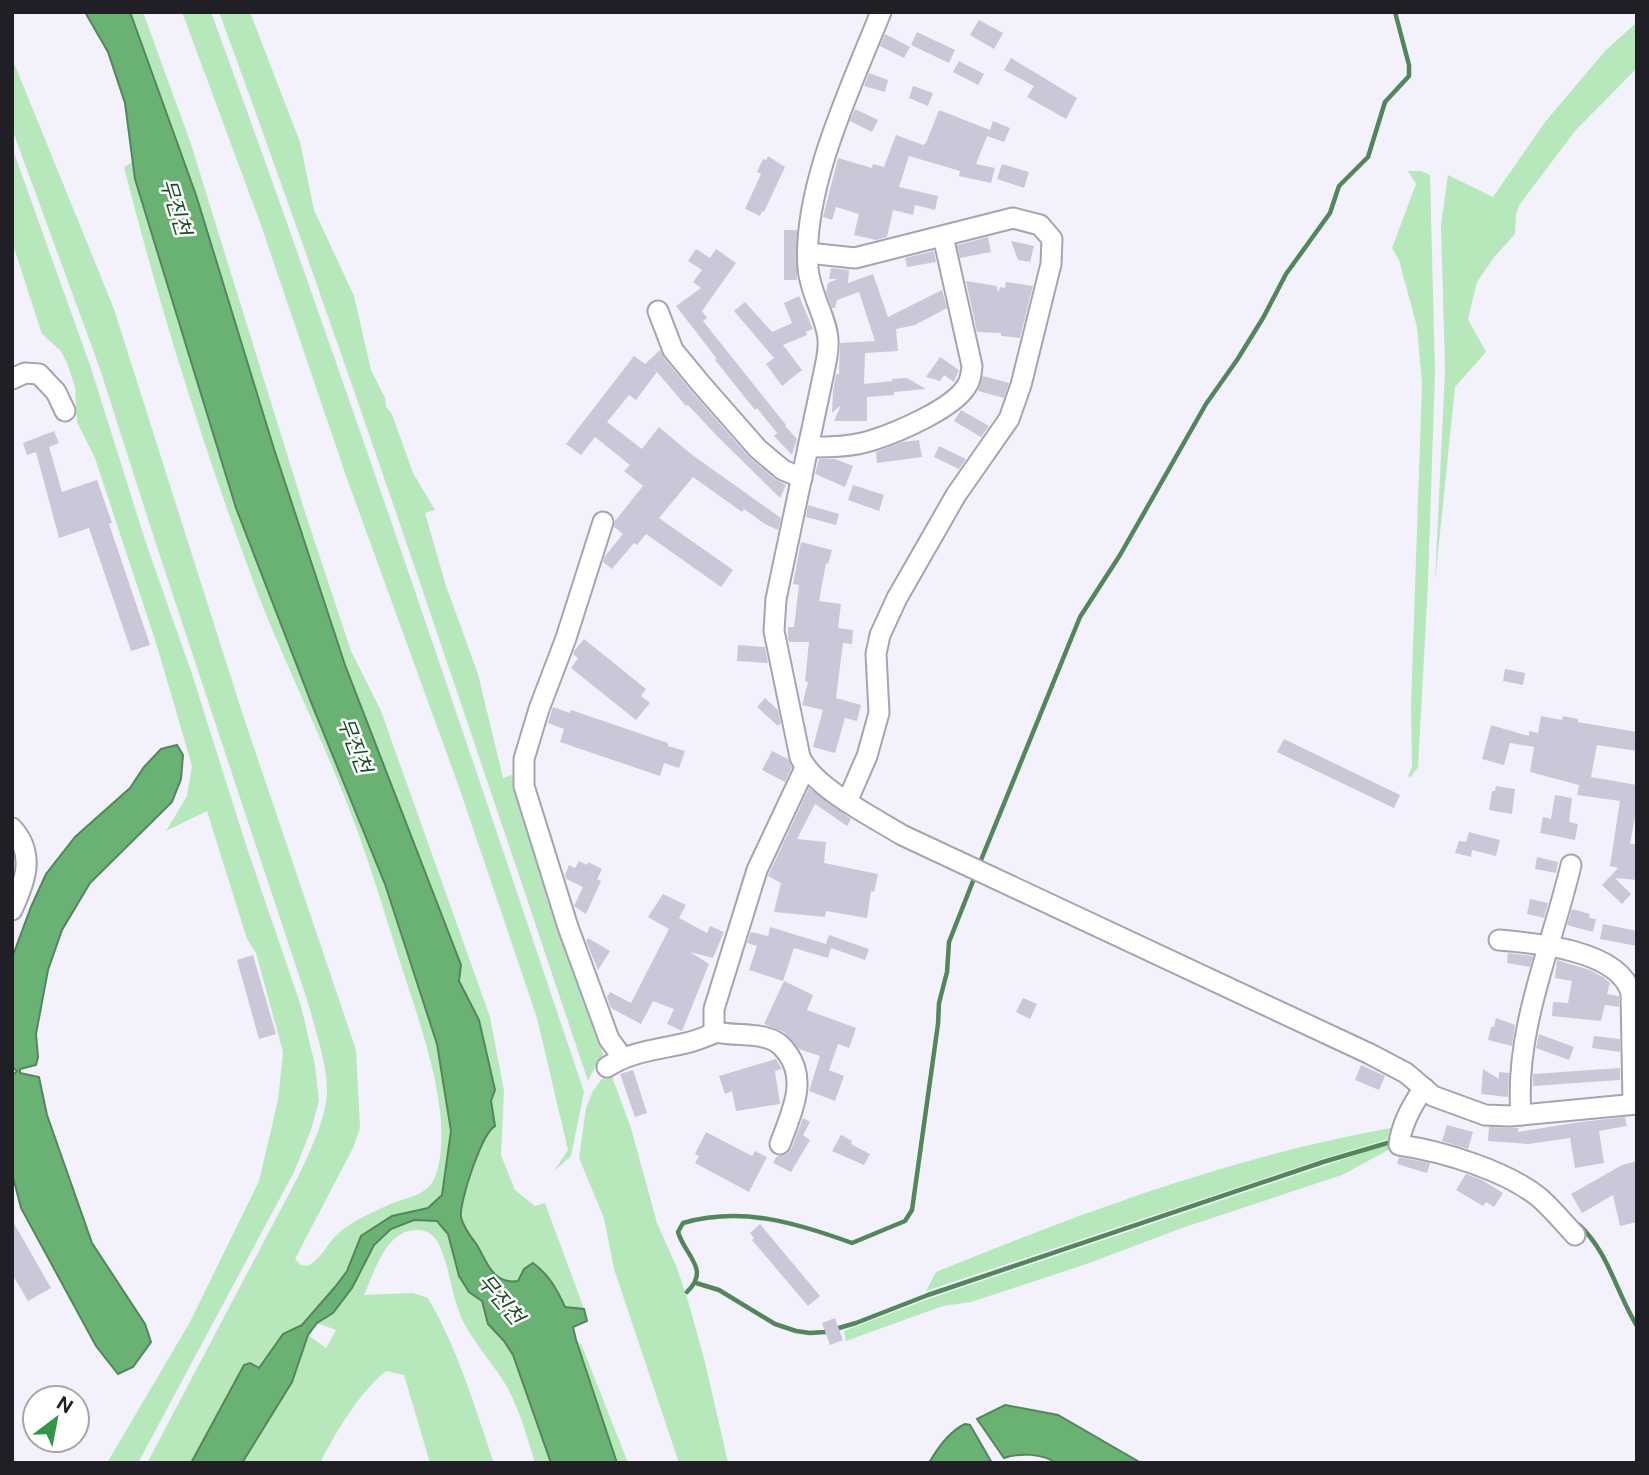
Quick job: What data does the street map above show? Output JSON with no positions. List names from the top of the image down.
{
  "water": ["무진천"],
  "north": "top right"
}
